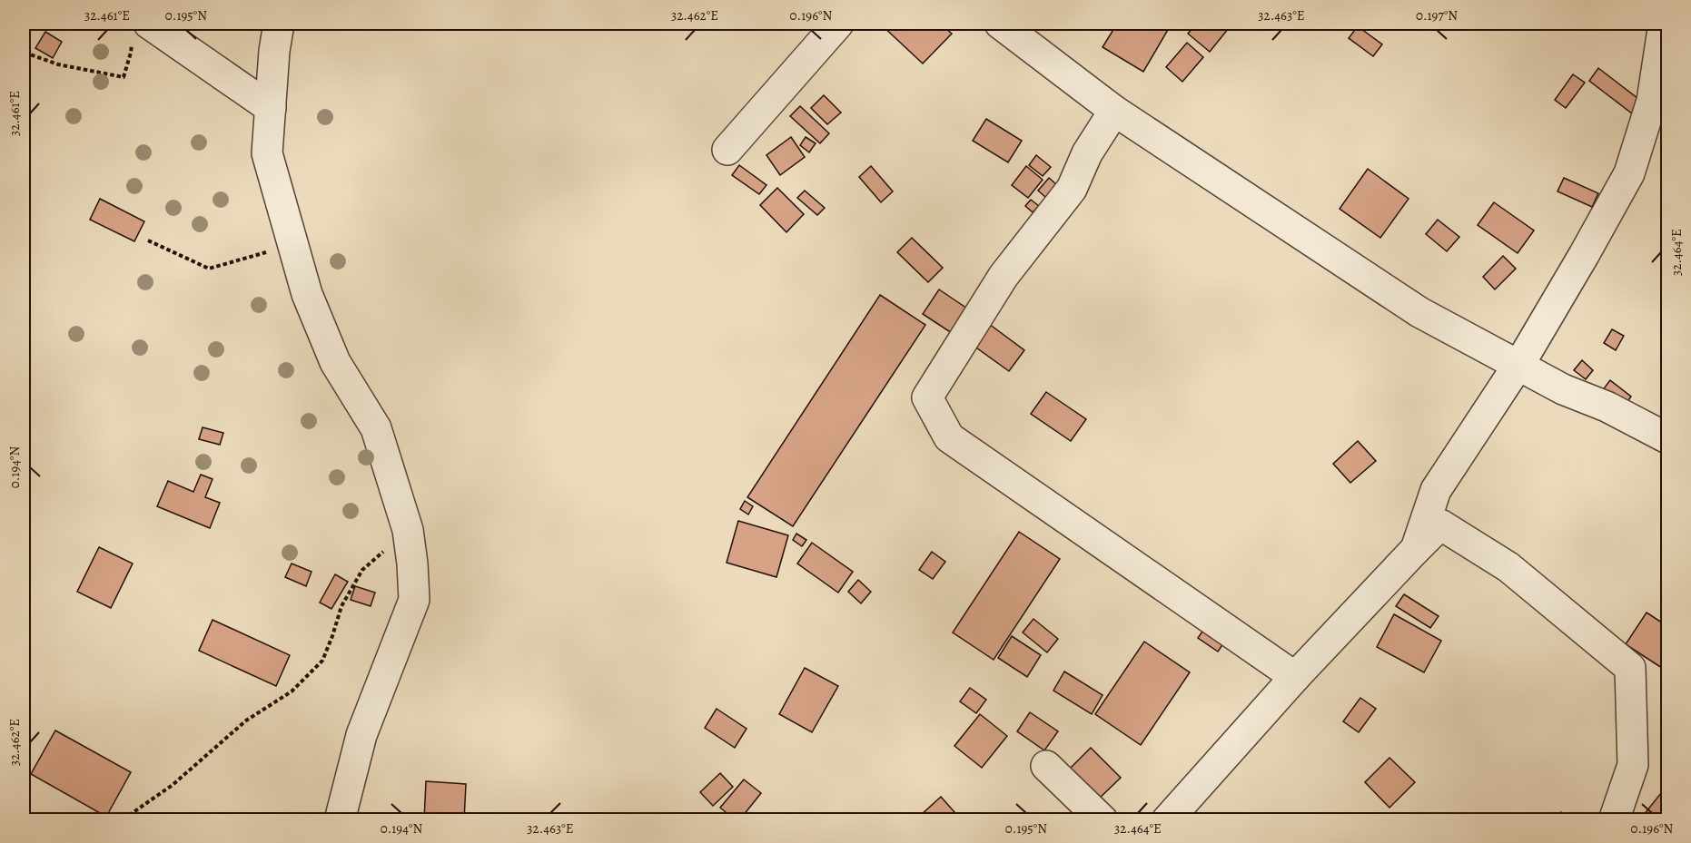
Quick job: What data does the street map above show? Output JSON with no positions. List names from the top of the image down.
{
  "coordinates": [
    "32.461°E",
    "0.195°N",
    "32.462°E",
    "0.196°N",
    "32.463°E",
    "0.197°N",
    "32.464°E",
    "0.194°N"
  ]
}
